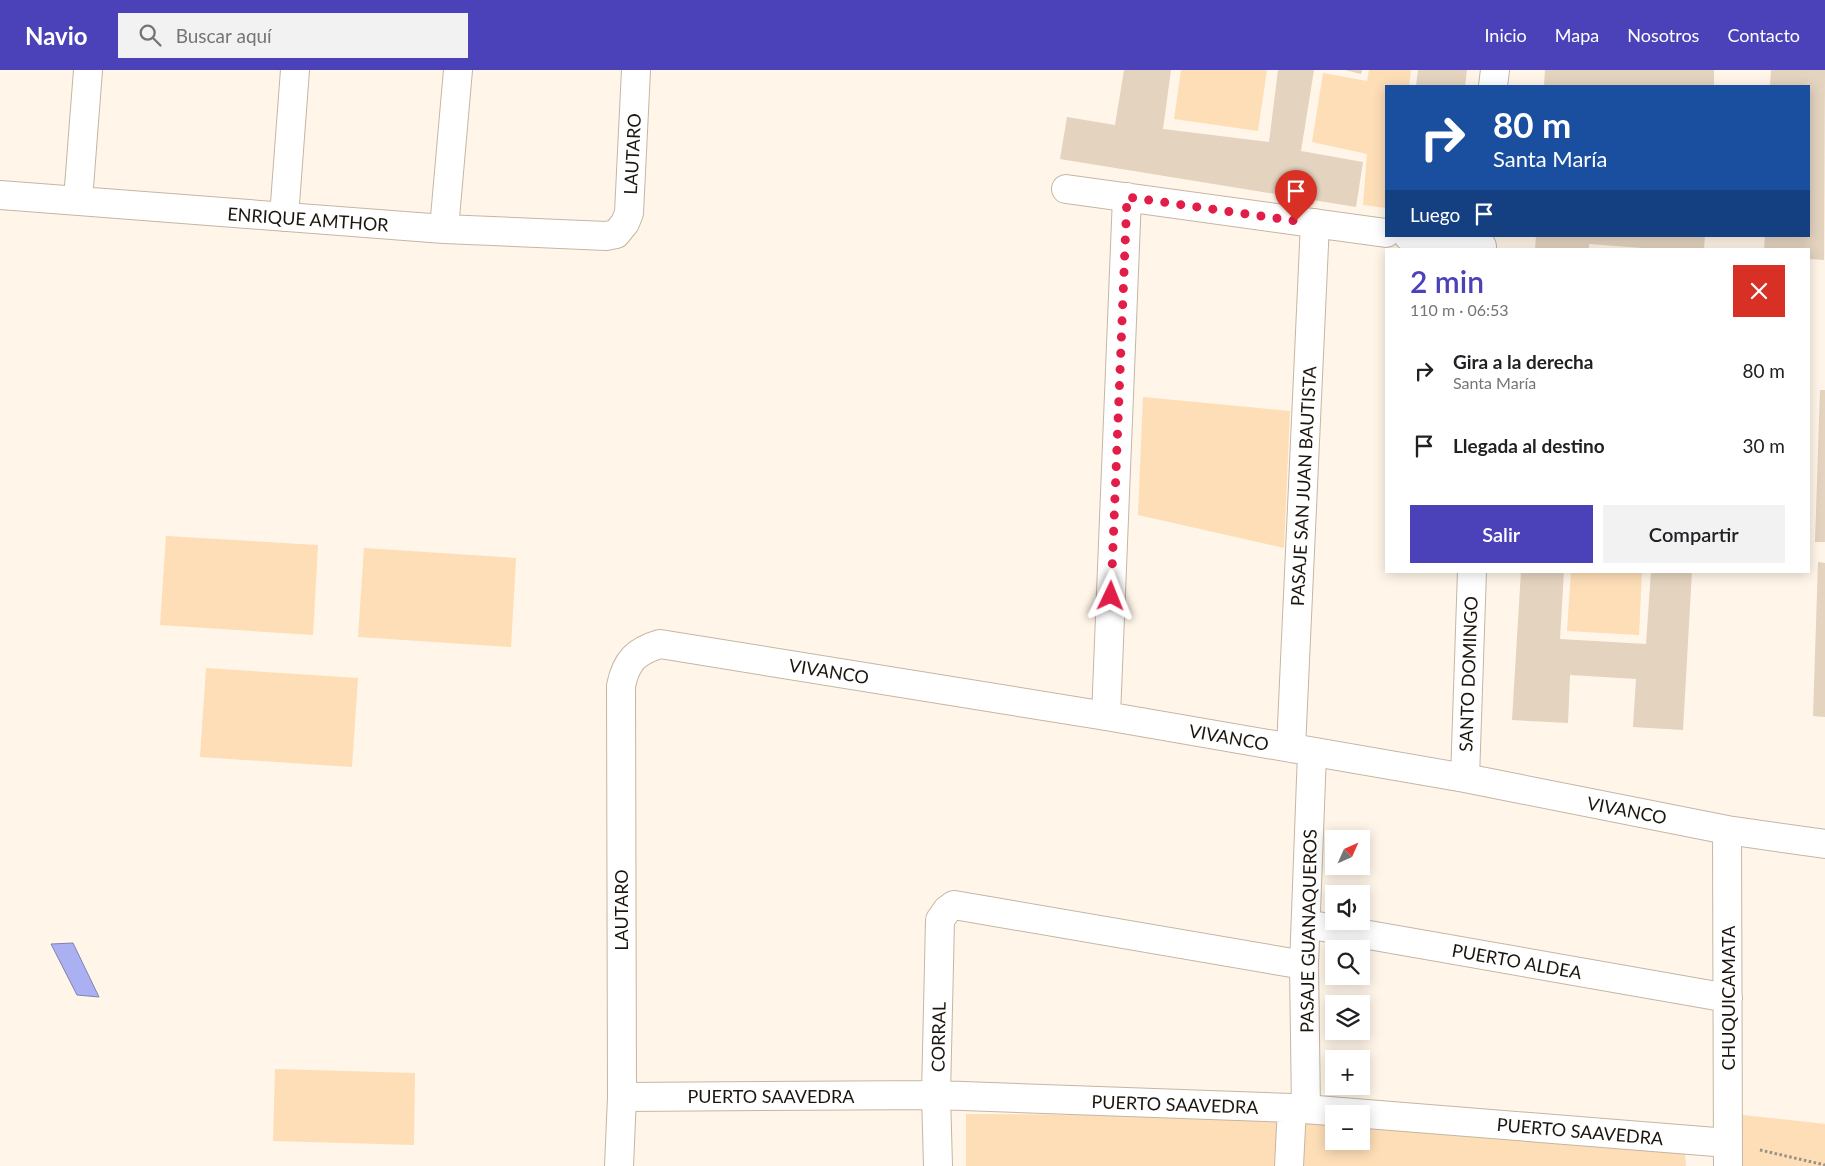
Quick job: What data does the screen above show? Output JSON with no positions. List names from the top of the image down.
{
  "streets": {
    "street": [
      "LAUTARO",
      "ENRIQUE AMTHOR",
      "PASAJE SAN JUAN BAUTISTA",
      "VIVANCO",
      "SANTO DOMINGO",
      "PASAJE GUANAQUEROS",
      "PUERTO ALDEA",
      "CHUQUICAMATA",
      "CORRAL",
      "PUERTO SAAVEDRA"
    ]
  },
  "crossings": [
    ["LAUTARO", "ENRIQUE AMTHOR"],
    ["LAUTARO", "VIVANCO"],
    ["LAUTARO", "PUERTO SAAVEDRA"],
    ["PASAJE SAN JUAN BAUTISTA", "VIVANCO"],
    ["PASAJE SAN JUAN BAUTISTA", "PASAJE GUANAQUEROS"],
    ["VIVANCO", "SANTO DOMINGO"],
    ["VIVANCO", "PASAJE GUANAQUEROS"],
    ["VIVANCO", "CHUQUICAMATA"],
    ["PASAJE GUANAQUEROS", "PUERTO ALDEA"],
    ["PASAJE GUANAQUEROS", "CORRAL"],
    ["PASAJE GUANAQUEROS", "PUERTO SAAVEDRA"],
    ["PUERTO ALDEA", "CHUQUICAMATA"],
    ["CHUQUICAMATA", "PUERTO SAAVEDRA"],
    ["CORRAL", "PUERTO SAAVEDRA"]
  ],
  "north": "top right",
  "page": {
    "header": "Navio",
    "search": "Buscar aquí",
    "nav": [
      "Inicio",
      "Mapa",
      "Nosotros",
      "Contacto"
    ],
    "turn": ["80 m", "Santa María"],
    "then": "Luego",
    "heading": ["2 min", "110 m · 06:53"],
    "list": [
      {
        "name": "Gira a la derecha",
        "note": "Santa María",
        "value": "80 m"
      },
      {
        "name": "Llegada al destino",
        "value": "30 m"
      }
    ],
    "buttons": ["Salir", "Compartir"],
    "map_buttons": ["+", "−"]
  }
}
